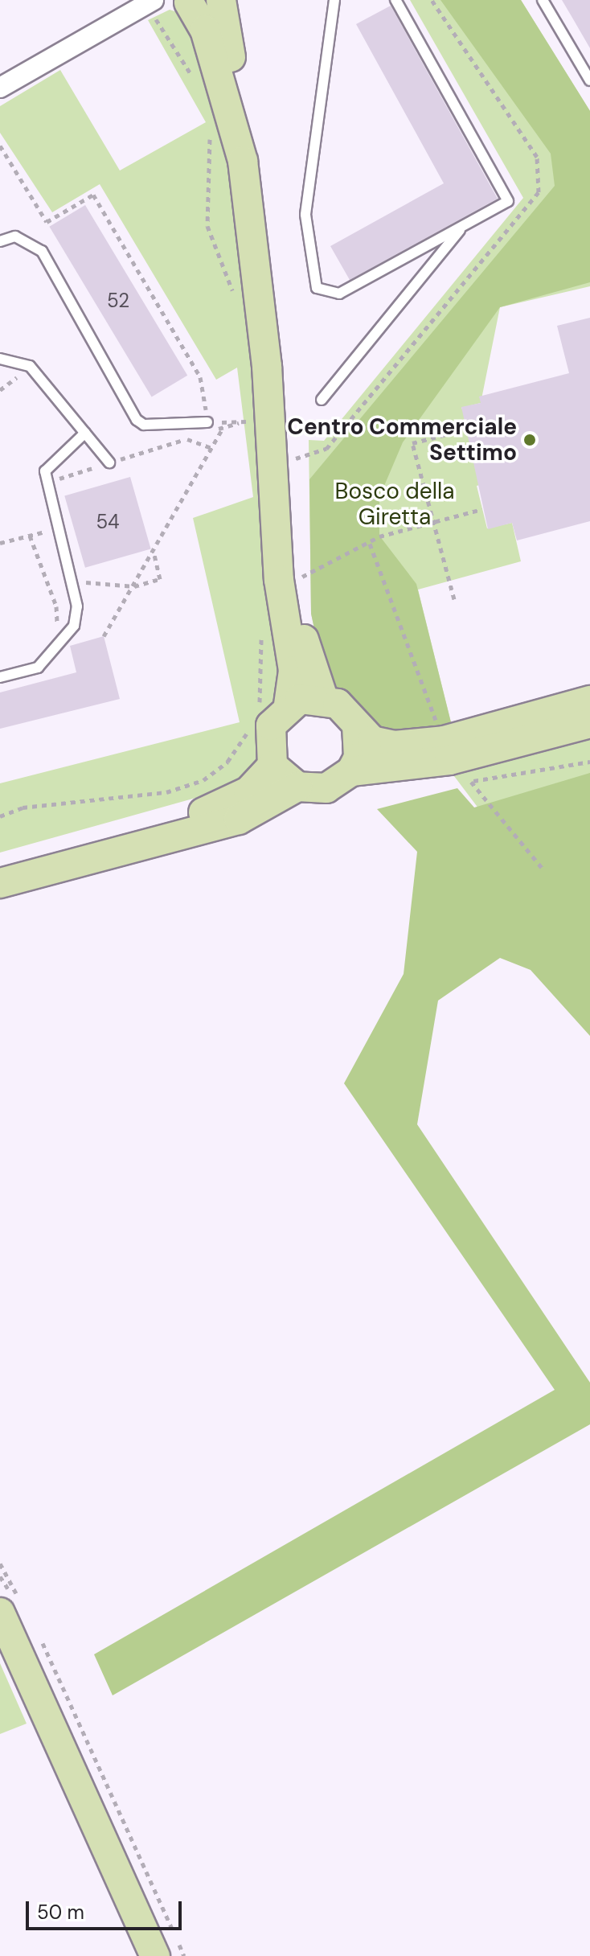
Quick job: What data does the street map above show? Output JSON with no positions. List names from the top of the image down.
{
  "parks": ["Bosco della Giretta"],
  "places": ["Centro Commerciale Settimo"],
  "house_numbers": ["52", "54"],
  "scale_bar": "50 m"
}
